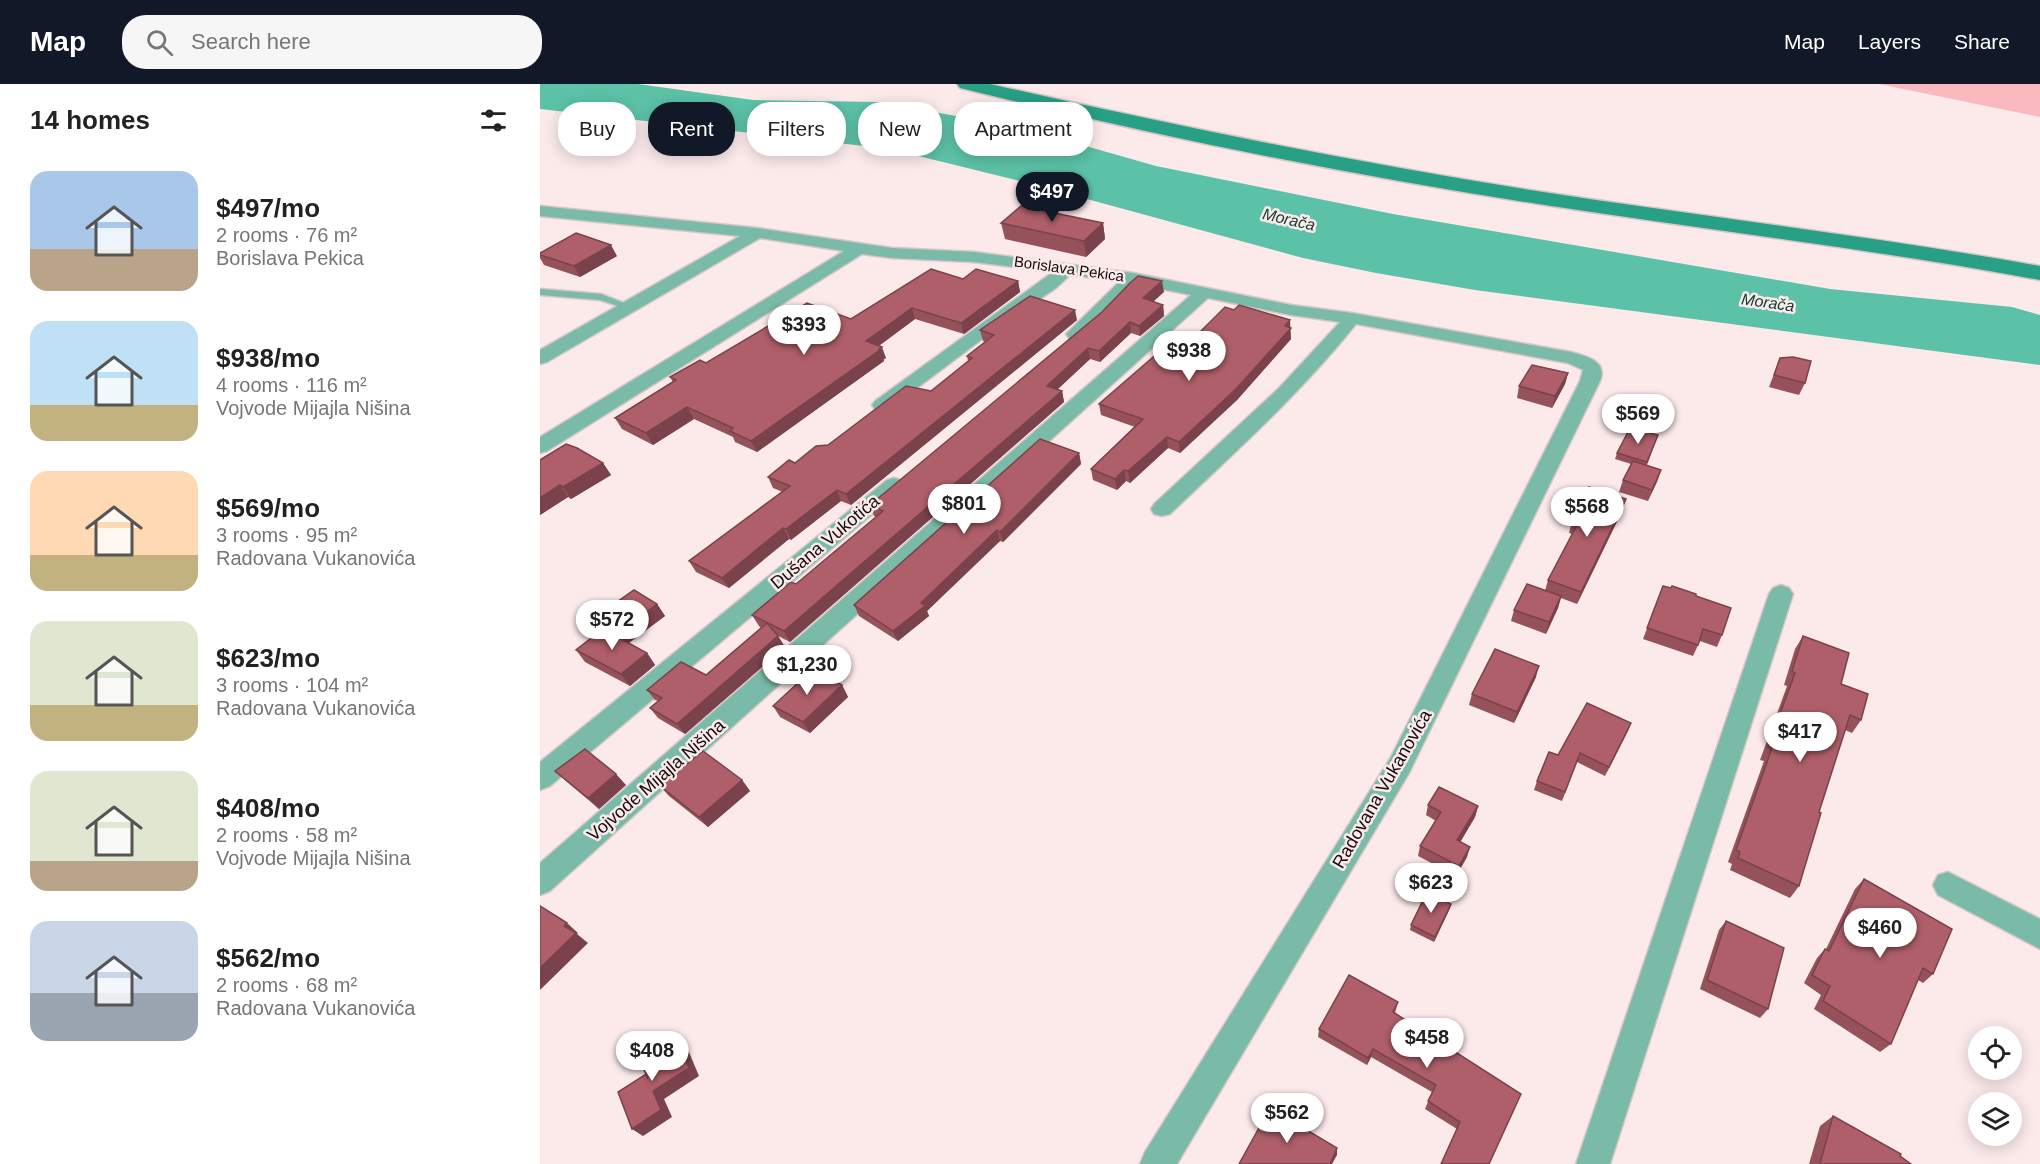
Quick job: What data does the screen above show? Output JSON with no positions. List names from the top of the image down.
{
  "streets": {
    "street": [
      "Borislava Pekica",
      "Dušana Vukotića",
      "Vojvode Mijajla Nišina",
      "Radovana Vukanovića"
    ]
  },
  "crossings": [
    ["Borislava Pekica", "Vojvode Mijajla Nišina"],
    ["Borislava Pekica", "Radovana Vukanovića"]
  ],
  "water": ["Morača"],
  "page": {
    "header": "Map",
    "search": "Search here",
    "nav": ["Map", "Layers", "Share"],
    "heading": "14 homes",
    "chip": [
      "Buy",
      "Rent",
      "Filters",
      "New",
      "Apartment"
    ],
    "list": [
      {
        "name": "$497/mo",
        "note": "2 rooms · 76 m² · Borislava Pekica"
      },
      {
        "name": "$938/mo",
        "note": "4 rooms · 116 m² · Vojvode Mijajla Nišina"
      },
      {
        "name": "$569/mo",
        "note": "3 rooms · 95 m² · Radovana Vukanovića"
      },
      {
        "name": "$623/mo",
        "note": "3 rooms · 104 m² · Radovana Vukanovića"
      },
      {
        "name": "$408/mo",
        "note": "2 rooms · 58 m² · Vojvode Mijajla Nišina"
      },
      {
        "name": "$562/mo",
        "note": "2 rooms · 68 m² · Radovana Vukanovića"
      }
    ],
    "price": [
      "$497",
      "$393",
      "$938",
      "$569",
      "$801",
      "$568",
      "$572",
      "$1,230",
      "$417",
      "$623",
      "$460",
      "$458",
      "$408",
      "$562"
    ]
  }
}
